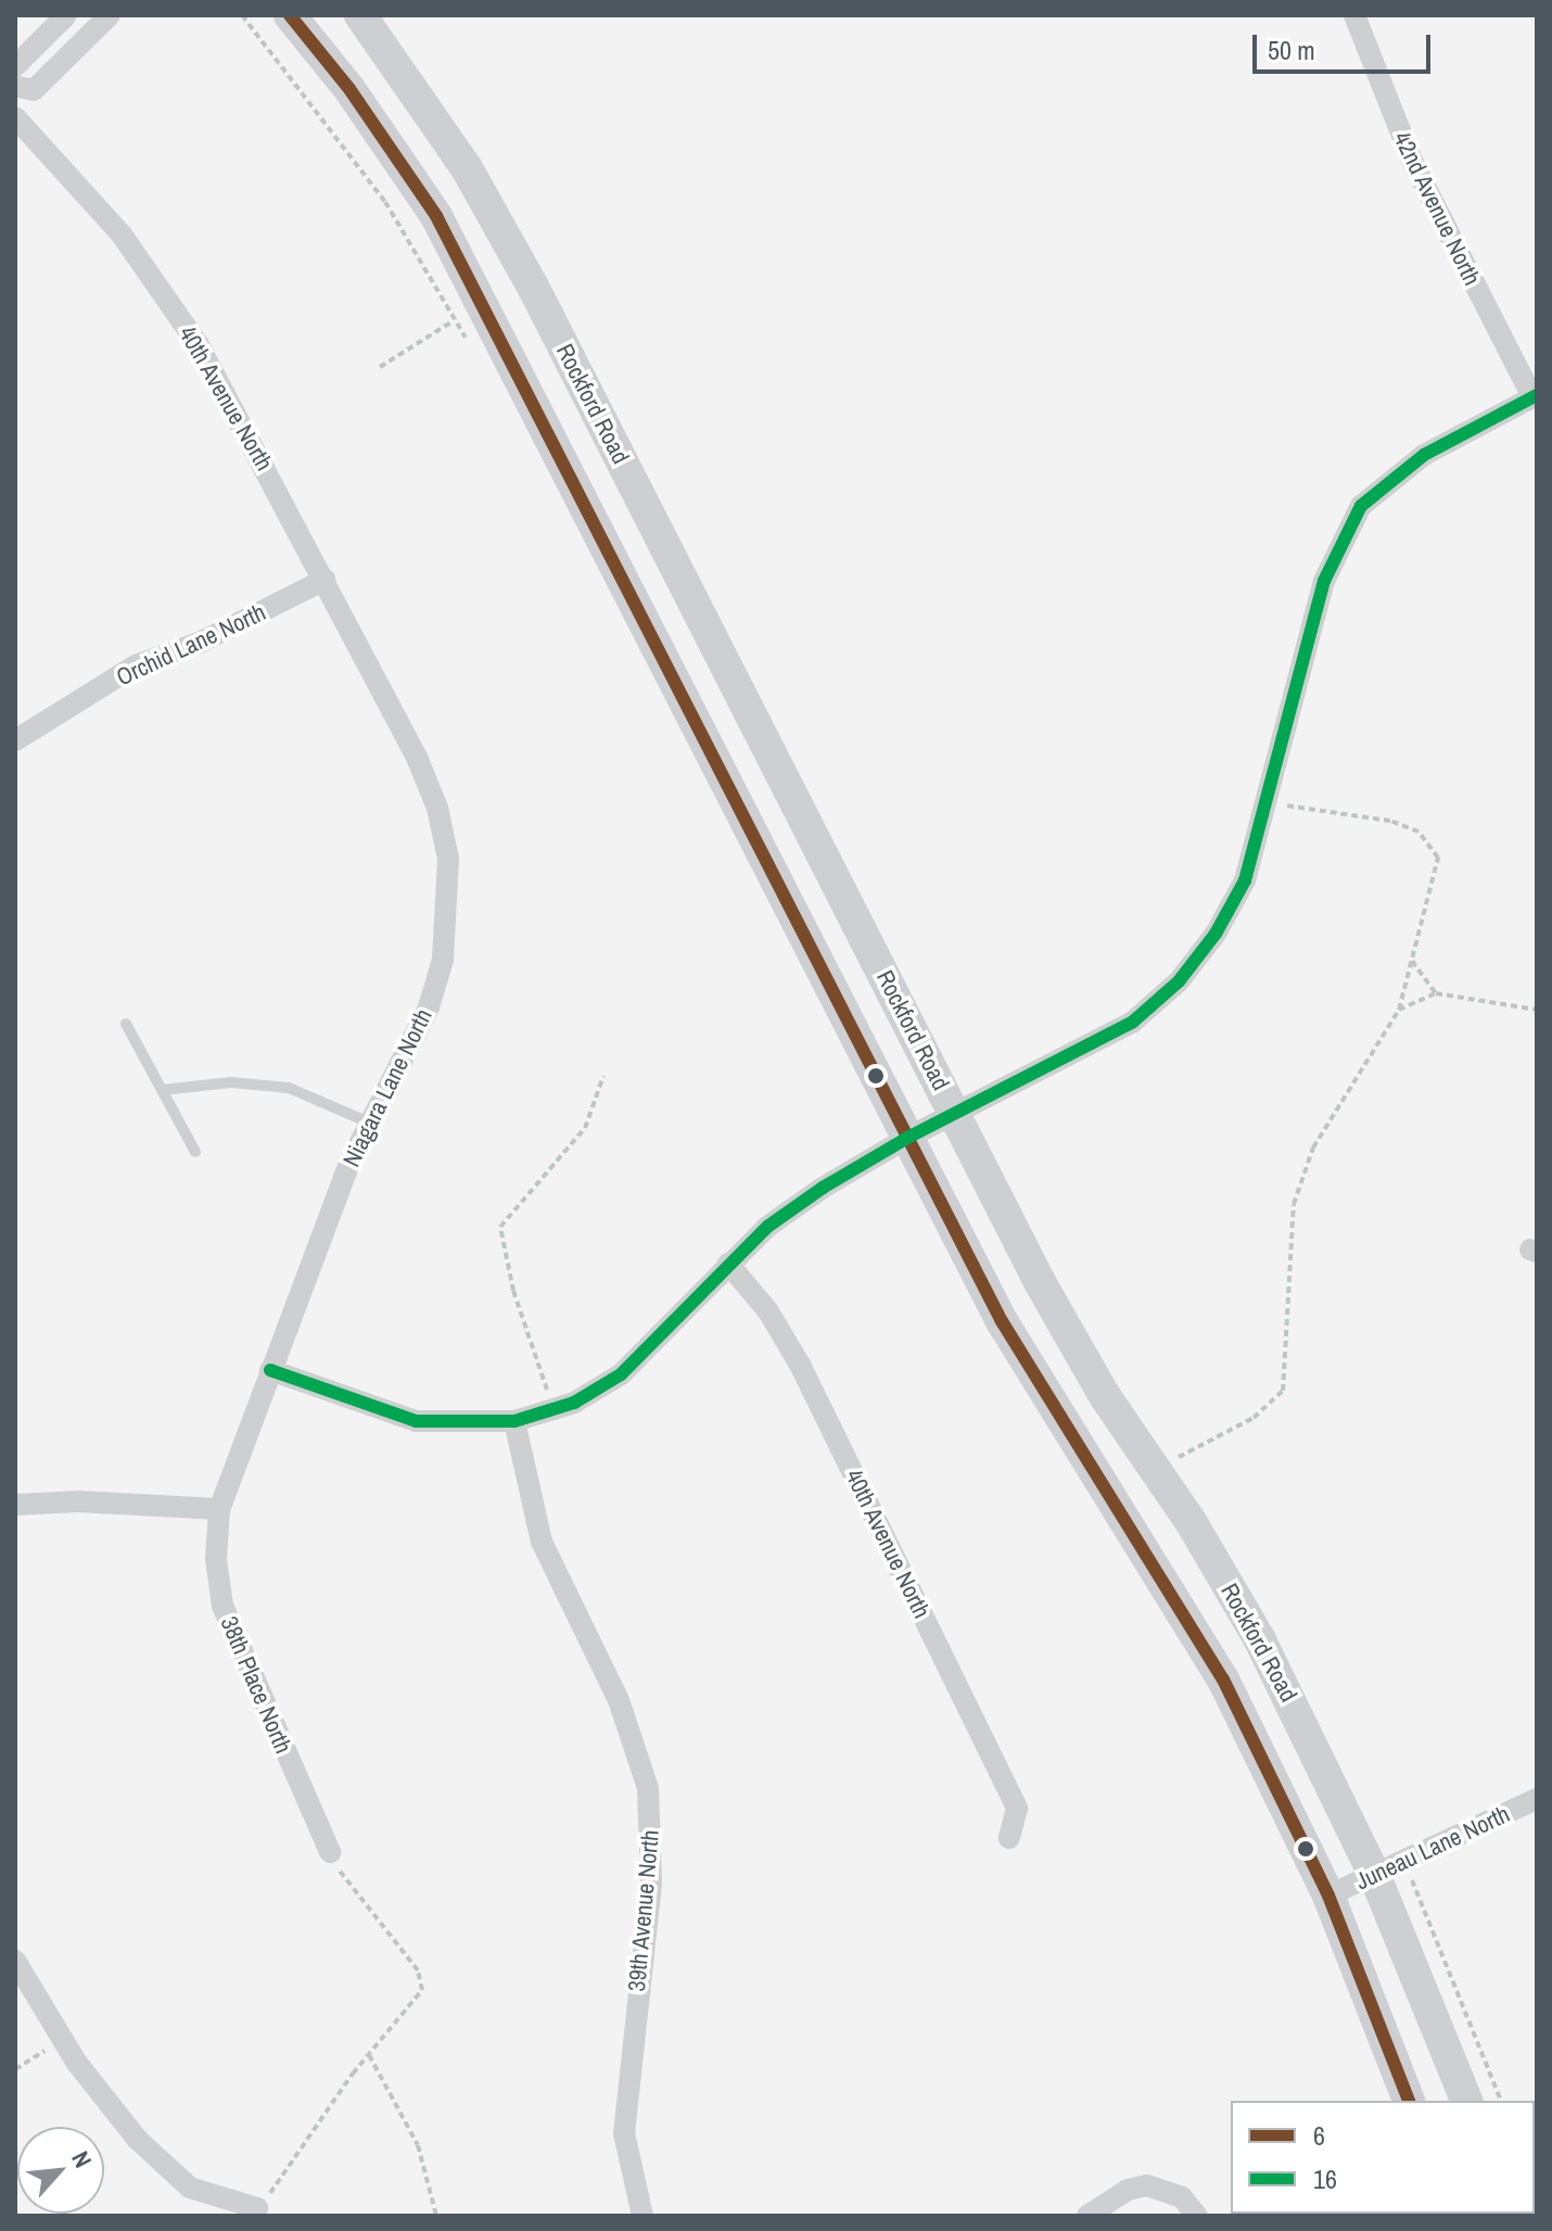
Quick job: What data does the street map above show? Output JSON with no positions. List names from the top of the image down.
{
  "streets": {
    "main road": ["Rockford Road"],
    "street": [
      "42nd Avenue North",
      "40th Avenue North",
      "Orchid Lane North",
      "Niagara Lane North",
      "38th Place North",
      "Juneau Lane North",
      "39th Avenue North"
    ]
  },
  "crossings": [
    ["40th Avenue North", "Orchid Lane North"],
    ["40th Avenue North", "Niagara Lane North"],
    ["Rockford Road", "Juneau Lane North"],
    ["Niagara Lane North", "38th Place North"]
  ],
  "lines": ["transit line 6", "transit line 16"],
  "legend": ["6", "16"],
  "scale_bar": "50 m",
  "north": "top right"
}
